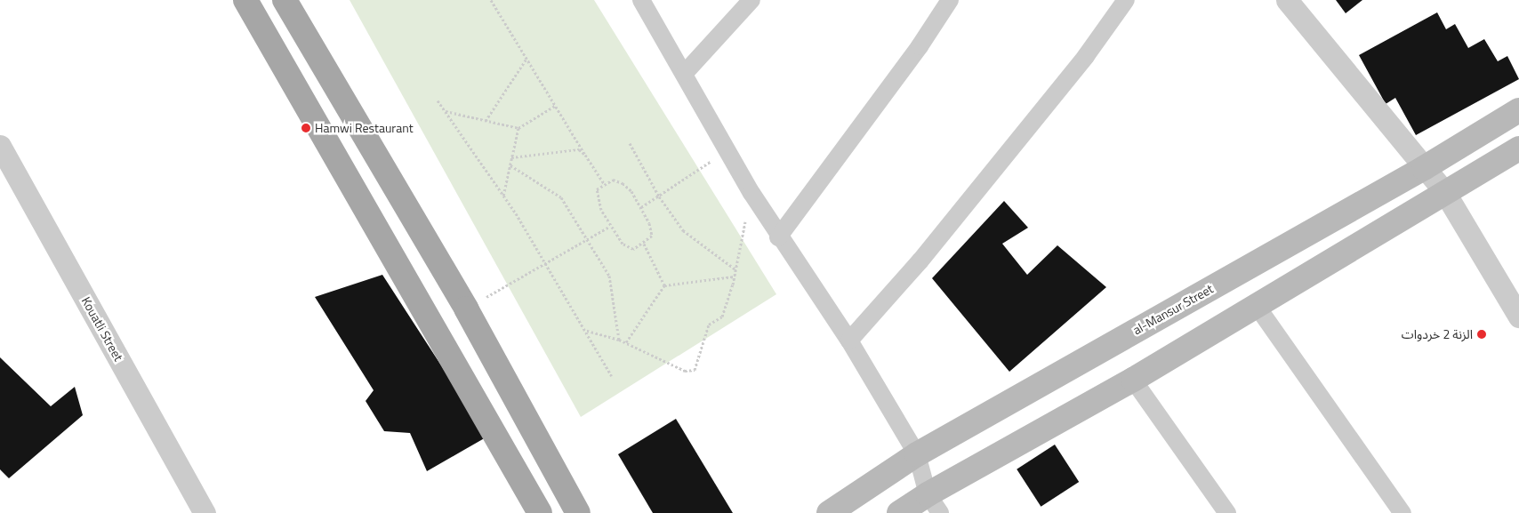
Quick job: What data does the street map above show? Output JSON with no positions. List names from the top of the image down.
{
  "streets": {
    "main road": ["al-Mansur Street"],
    "street": ["Kouatli Street"]
  },
  "places": ["Hamwi Restaurant", "الزنة 2 خردوات"]
}
